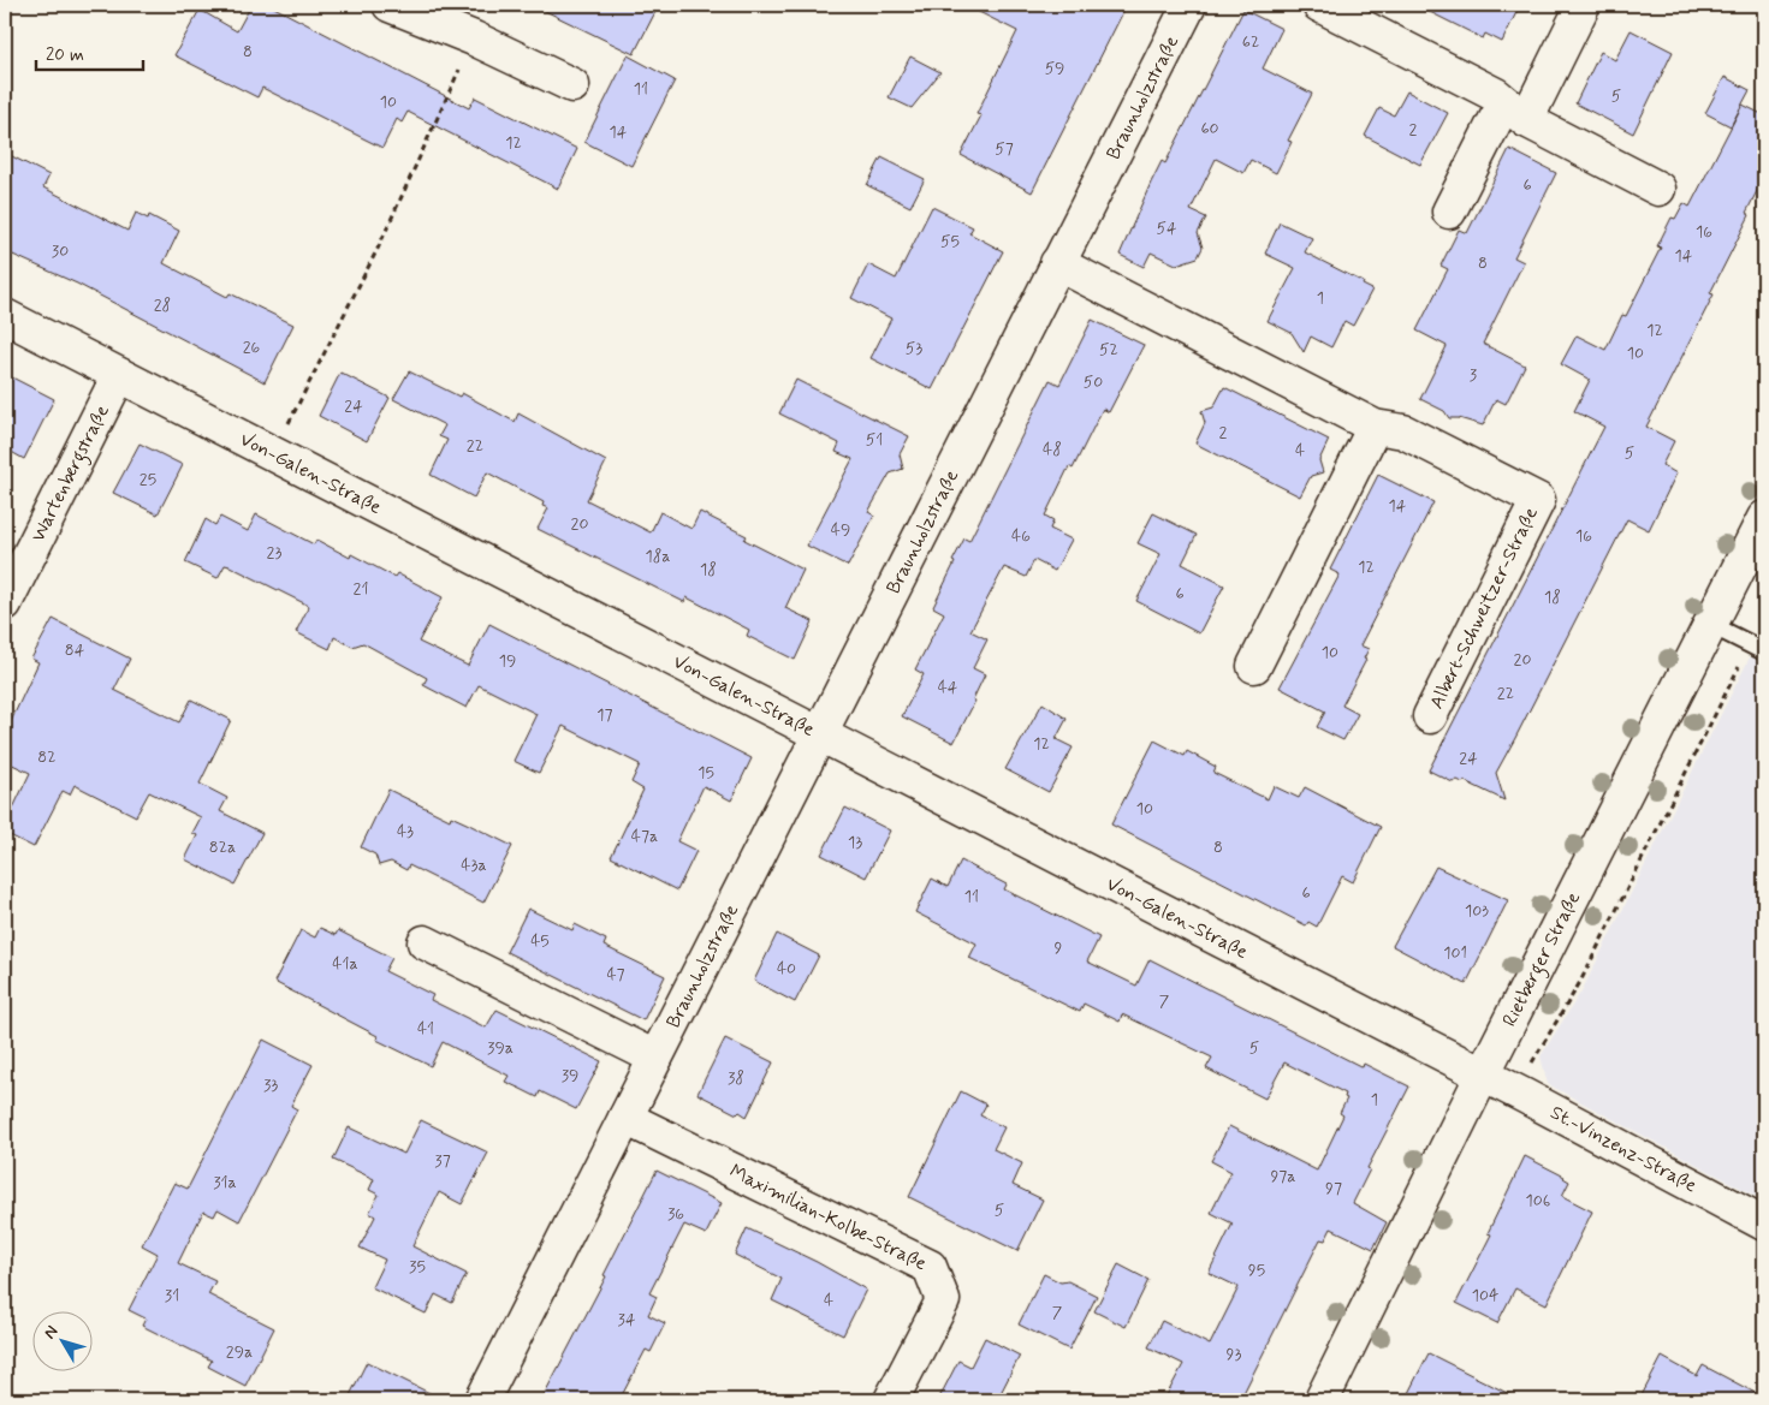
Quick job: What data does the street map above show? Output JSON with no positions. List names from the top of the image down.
{
  "streets": {
    "street": [
      "Braunholzstraße",
      "Von-Galen-Straße",
      "Wartenbergstraße",
      "Albert-Schweitzer-Straße",
      "Rietberger Straße",
      "St.-Vinzenz-Straße",
      "Maximilian-Kolbe-Straße"
    ]
  },
  "crossings": [
    ["Braunholzstraße", "Von-Galen-Straße"],
    ["Braunholzstraße", "Albert-Schweitzer-Straße"],
    ["Braunholzstraße", "Maximilian-Kolbe-Straße"],
    ["Von-Galen-Straße", "Wartenbergstraße"],
    ["Von-Galen-Straße", "Rietberger Straße"],
    ["Von-Galen-Straße", "St.-Vinzenz-Straße"],
    ["Rietberger Straße", "St.-Vinzenz-Straße"]
  ],
  "house_numbers": [
    "62",
    "8",
    "59",
    "11",
    "5",
    "10",
    "60",
    "2",
    "14",
    "12",
    "57",
    "6",
    "54",
    "16",
    "55",
    "30",
    "14",
    "8",
    "1",
    "28",
    "12",
    "26",
    "53",
    "52",
    "10",
    "3",
    "50",
    "24",
    "2",
    "51",
    "22",
    "48",
    "4",
    "5",
    "25",
    "14",
    "20",
    "49",
    "46",
    "16",
    "23",
    "18a",
    "12",
    "18",
    "21",
    "6",
    "18",
    "84",
    "10",
    "20",
    "19",
    "44",
    "22",
    "17",
    "12",
    "82",
    "24",
    "15",
    "10",
    "43",
    "47a",
    "13",
    "82a",
    "8",
    "43a",
    "6",
    "11",
    "103",
    "45",
    "9",
    "101",
    "41a",
    "40",
    "47",
    "7",
    "41",
    "39a",
    "5",
    "39",
    "38",
    "33",
    "1",
    "37",
    "97a",
    "31a",
    "97",
    "106",
    "5",
    "36",
    "35",
    "95",
    "31",
    "104",
    "4",
    "7",
    "34",
    "29a",
    "93"
  ],
  "scale_bar": "20 m",
  "north": "top left"
}
